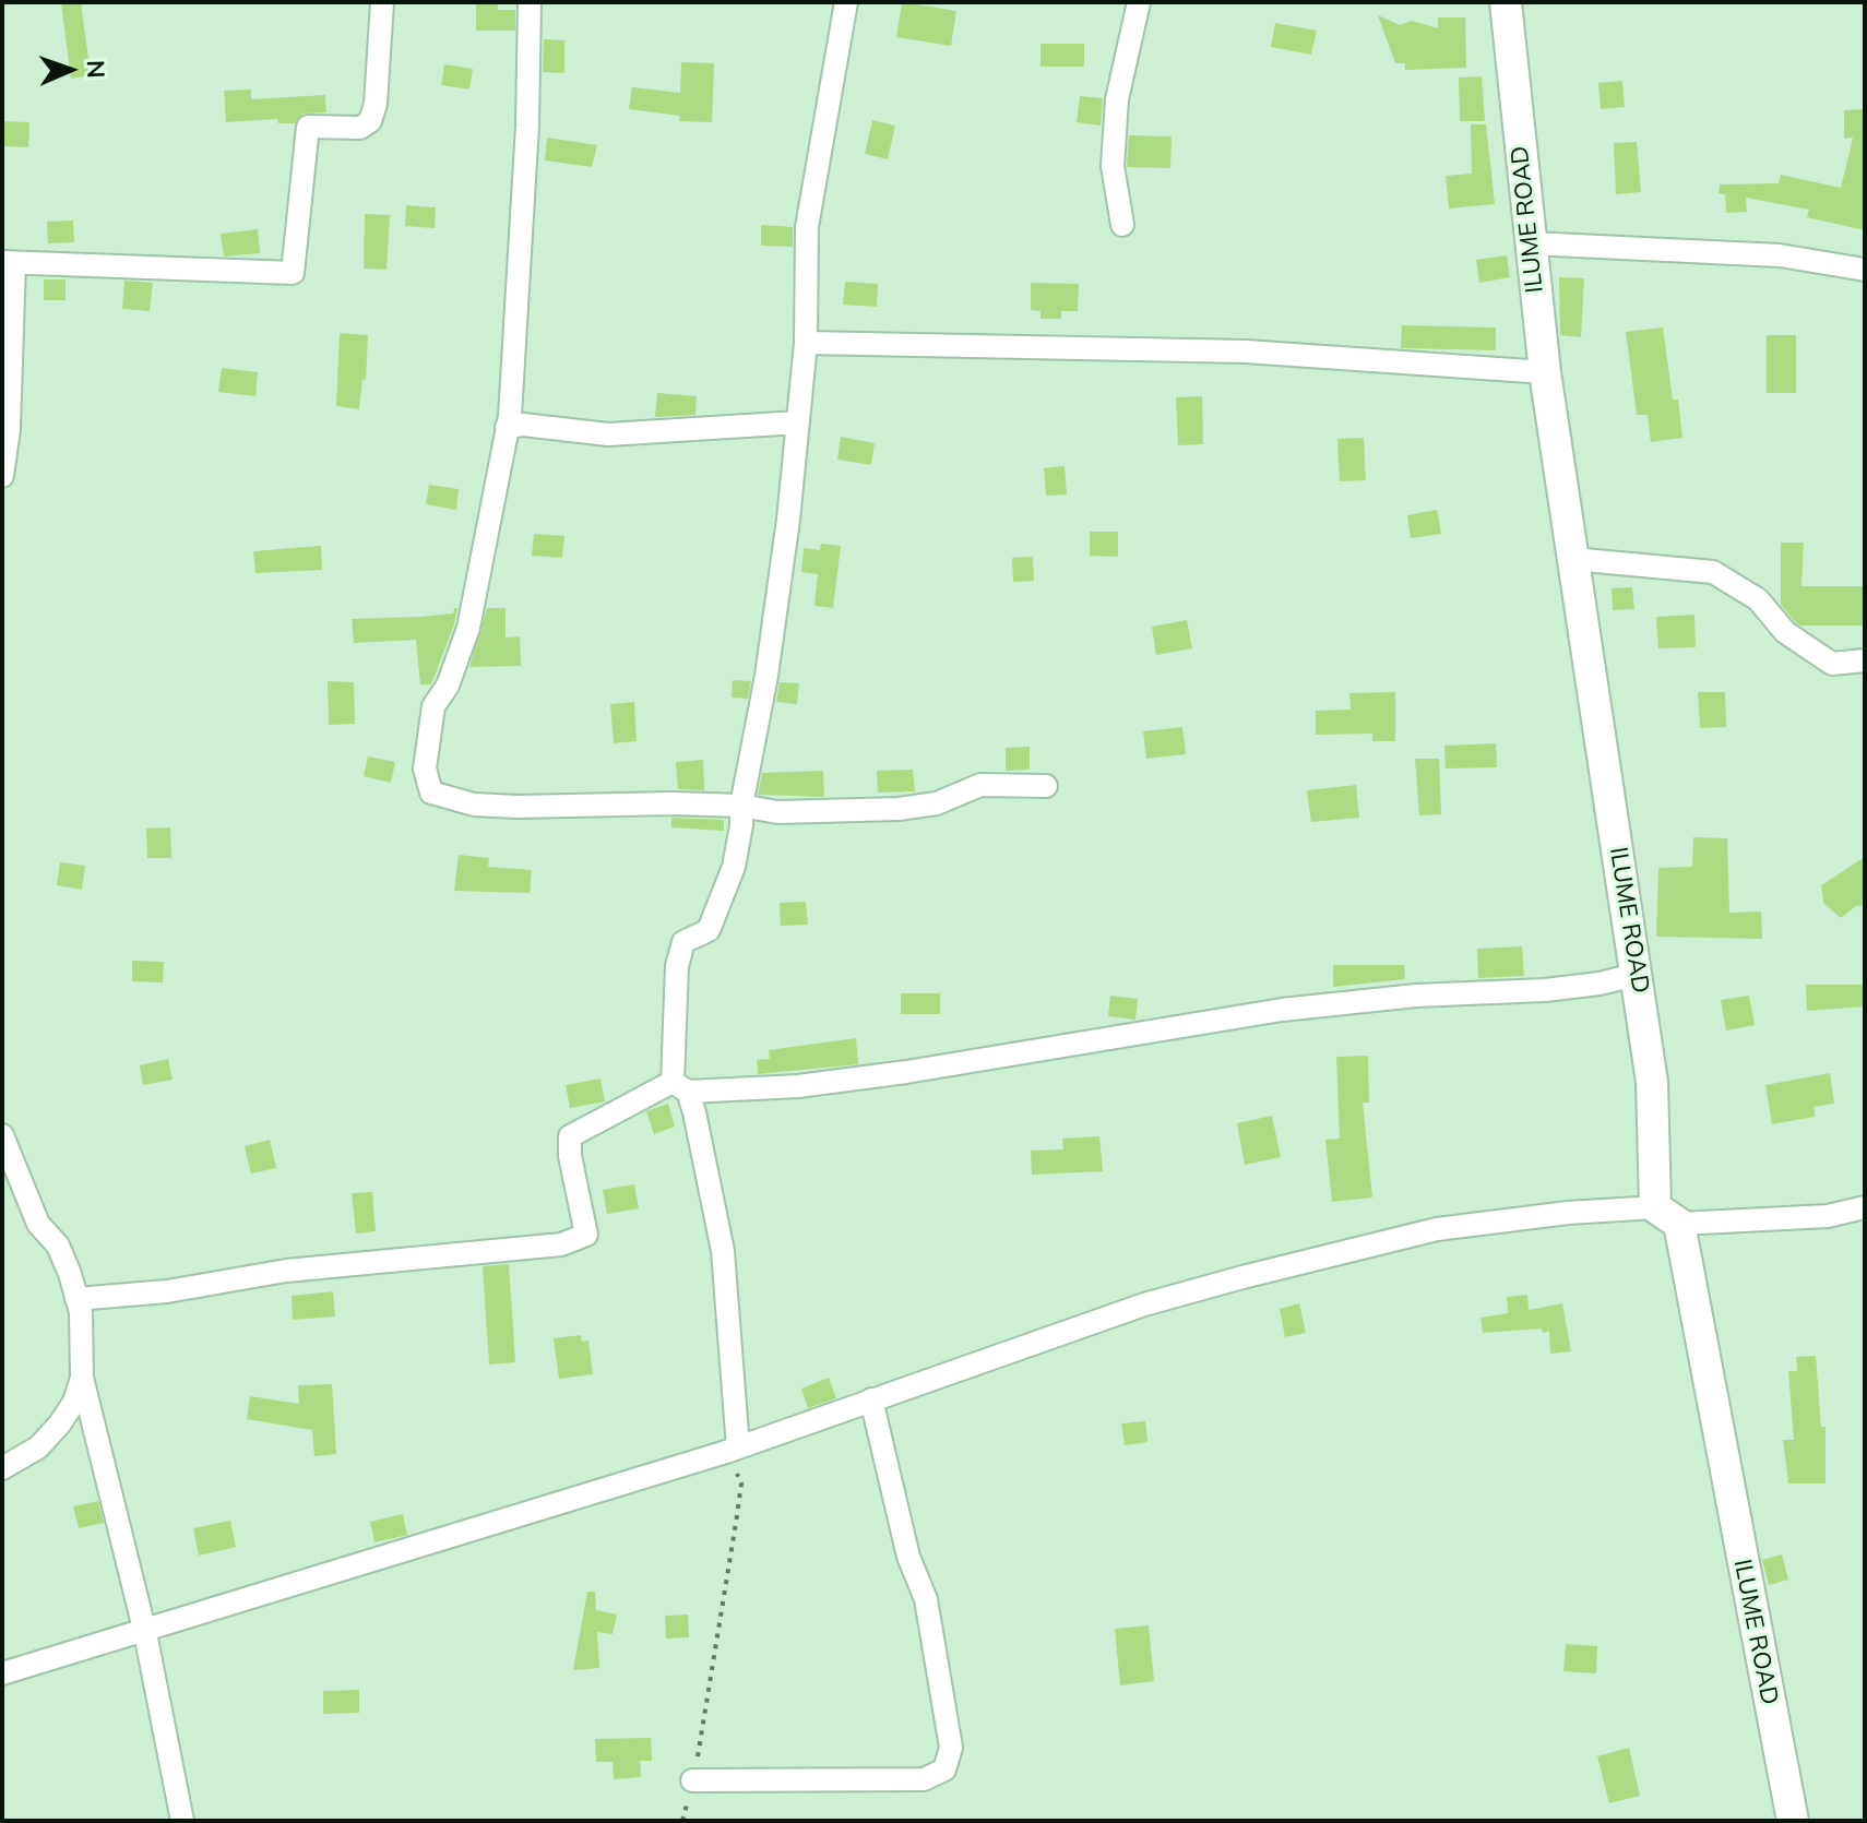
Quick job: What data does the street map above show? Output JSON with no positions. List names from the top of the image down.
{
  "streets": {
    "street": ["ILUME ROAD"]
  },
  "north": "right"
}
